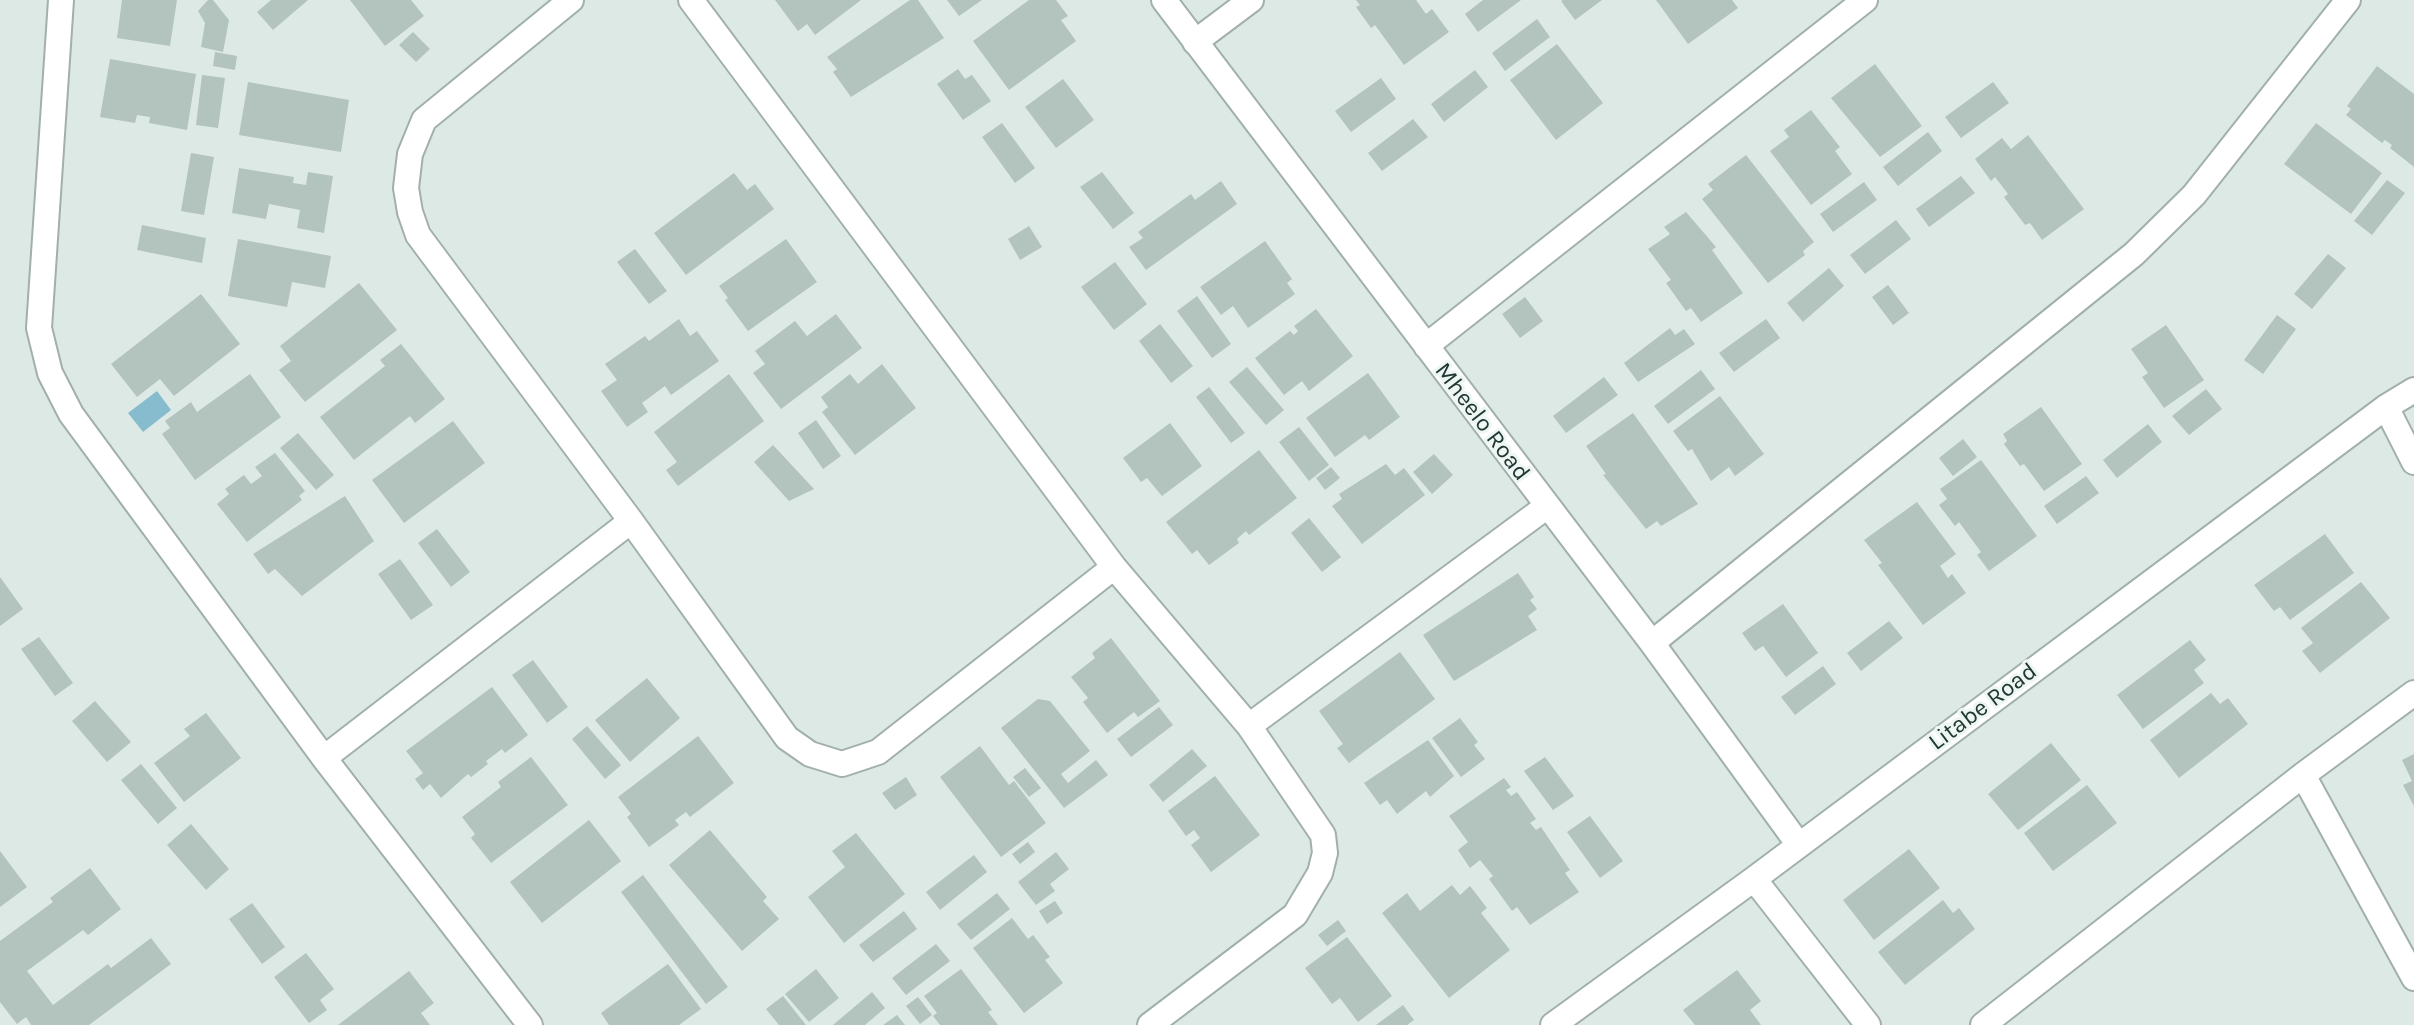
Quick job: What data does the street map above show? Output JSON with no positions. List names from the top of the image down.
{
  "streets": {
    "street": ["Mheelo Road", "Litabe Road"]
  },
  "crossings": [
    ["Mheelo Road", "Litabe Road"]
  ]
}
